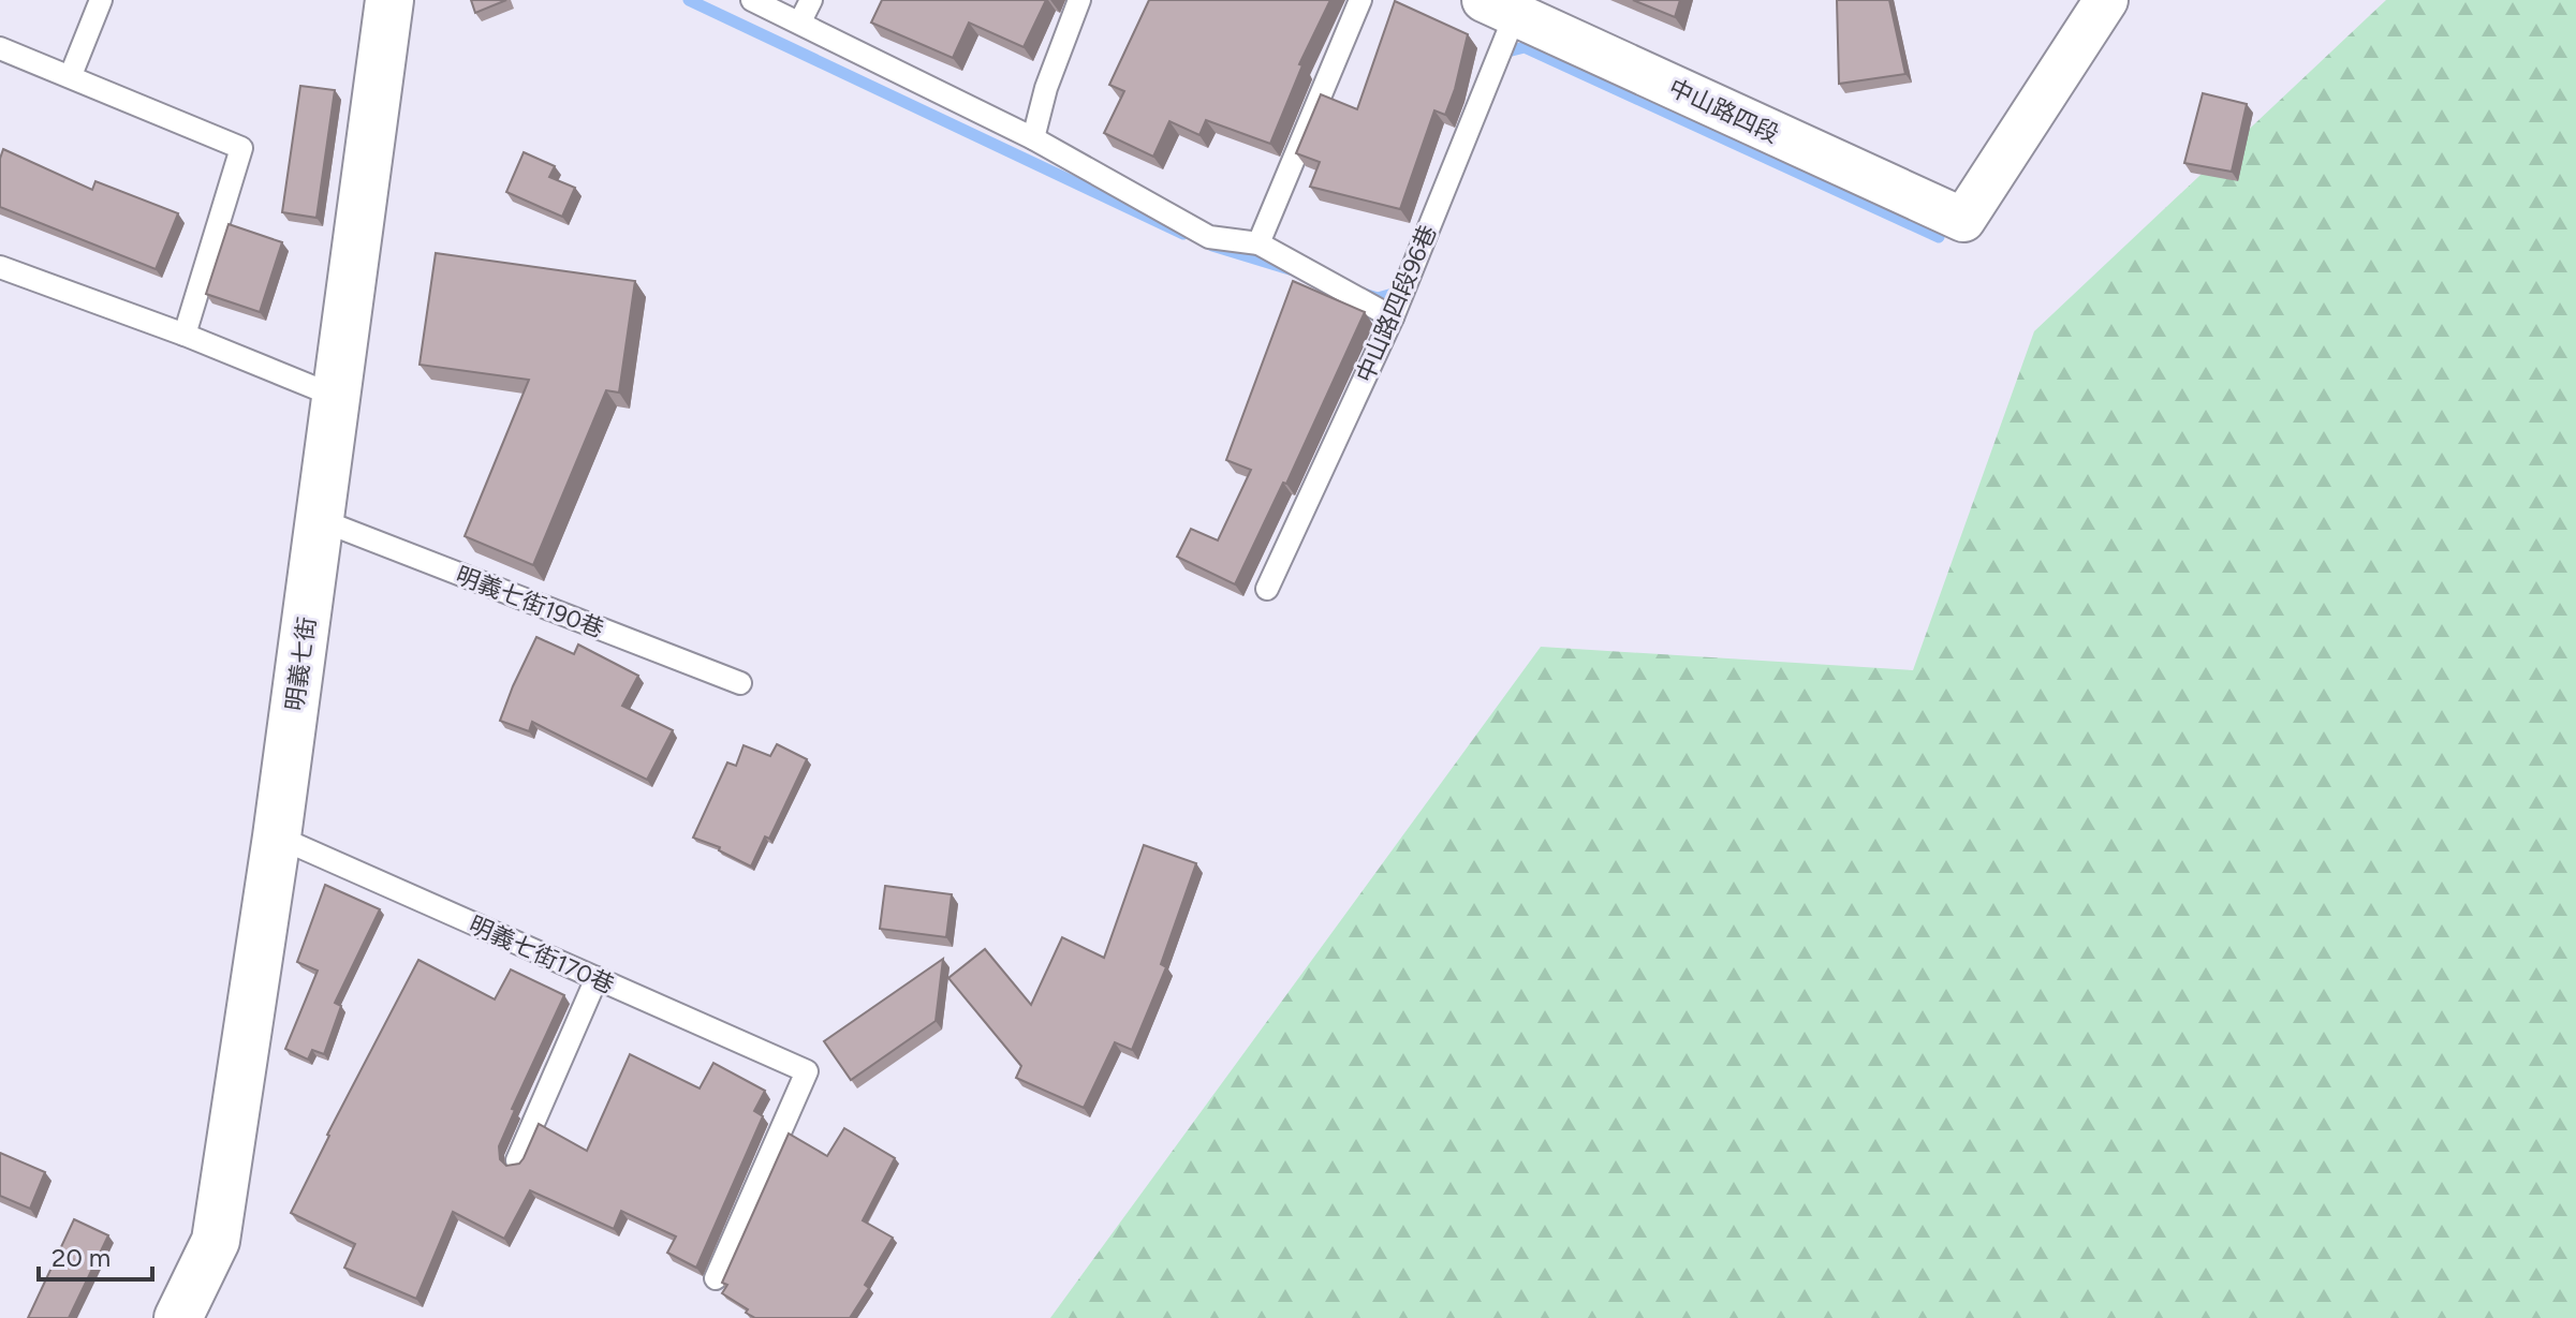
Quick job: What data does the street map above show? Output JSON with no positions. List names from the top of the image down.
{
  "streets": {
    "street": ["中山路四段", "明義七街"],
    "lane": ["中山路四段96巷", "明義七街190巷", "明義七街170巷"]
  },
  "crossings": [
    ["中山路四段", "中山路四段96巷"],
    ["明義七街190巷", "明義七街"],
    ["明義七街", "明義七街170巷"]
  ],
  "scale_bar": "20 m"
}
